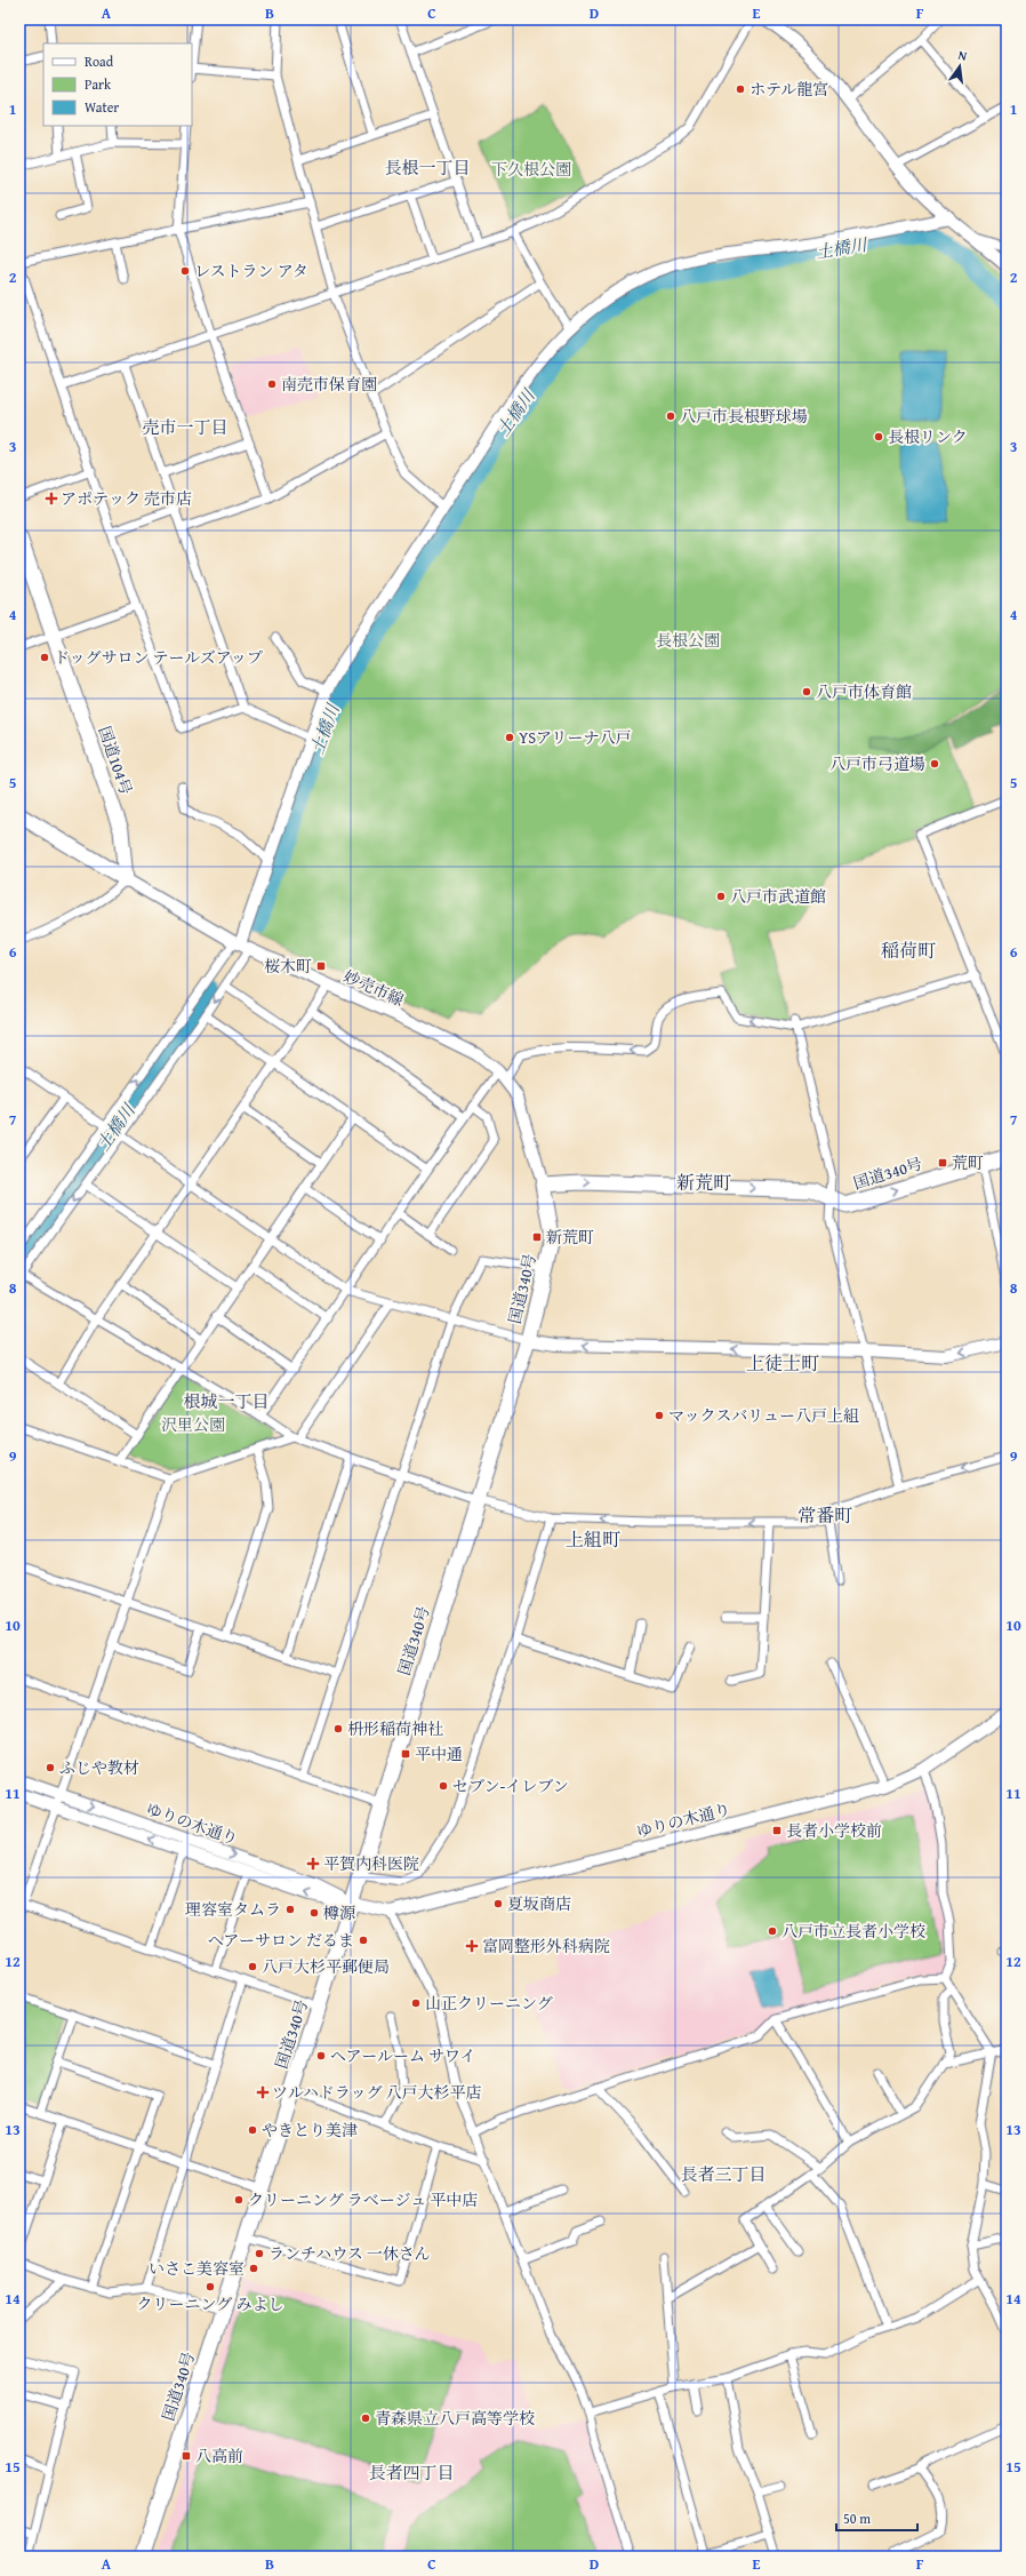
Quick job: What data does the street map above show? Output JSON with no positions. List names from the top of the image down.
{
  "streets": {
    "highway": ["国道104号", "国道340号"],
    "street": ["妙売市線", "ゆりの木通り"]
  },
  "crossings": [
    ["国道104号", "妙売市線"],
    ["妙売市線", "国道340号"],
    ["国道340号", "ゆりの木通り"]
  ],
  "districts": [
    "長根一丁目",
    "売市一丁目",
    "稲荷町",
    "新荒町",
    "上徒士町",
    "根城一丁目",
    "常番町",
    "上組町",
    "長者三丁目",
    "長者四丁目"
  ],
  "water": ["土橋川"],
  "parks": ["下久根公園", "長根公園", "沢里公園"],
  "places": {
    "other": [
      "ホテル龍宮",
      "レストラン アタ",
      "南売市保育園",
      "八戸市長根野球場",
      "長根リンク",
      "ドッグサロン テールズアップ",
      "八戸市体育館",
      "YSアリーナ八戸",
      "八戸市弓道場",
      "八戸市武道館",
      "マックスバリュー八戸上組",
      "枡形稲荷神社",
      "ふじや教材",
      "セブン-イレブン",
      "夏坂商店",
      "理容室タムラ",
      "樽源",
      "八戸市立長者小学校",
      "ヘアーサロン だるま",
      "八戸大杉平郵便局",
      "山正クリーニング",
      "ヘアールーム サワイ",
      "やきとり美津",
      "クリーニング ラベージュ 平中店",
      "ランチハウス 一休さん",
      "いさこ美容室",
      "クリーニング みよし",
      "青森県立八戸高等学校"
    ],
    "health": [
      "アポテック 売市店",
      "平賀内科医院",
      "富岡整形外科病院",
      "ツルハドラッグ 八戸大杉平店"
    ],
    "transit": [
      "桜木町",
      "荒町",
      "新荒町",
      "平中通",
      "長者小学校前",
      "八高前"
    ]
  },
  "legend": ["Road", "Park", "Water"],
  "scale_bar": "50 m",
  "north": "top",
  "grid": {
    "columns": [
      "A",
      "B",
      "C",
      "D",
      "E",
      "F"
    ],
    "rows": [
      "1",
      "2",
      "3",
      "4",
      "5",
      "6",
      "7",
      "8",
      "9",
      "10",
      "11",
      "12",
      "13",
      "14",
      "15"
    ]
  }
}
